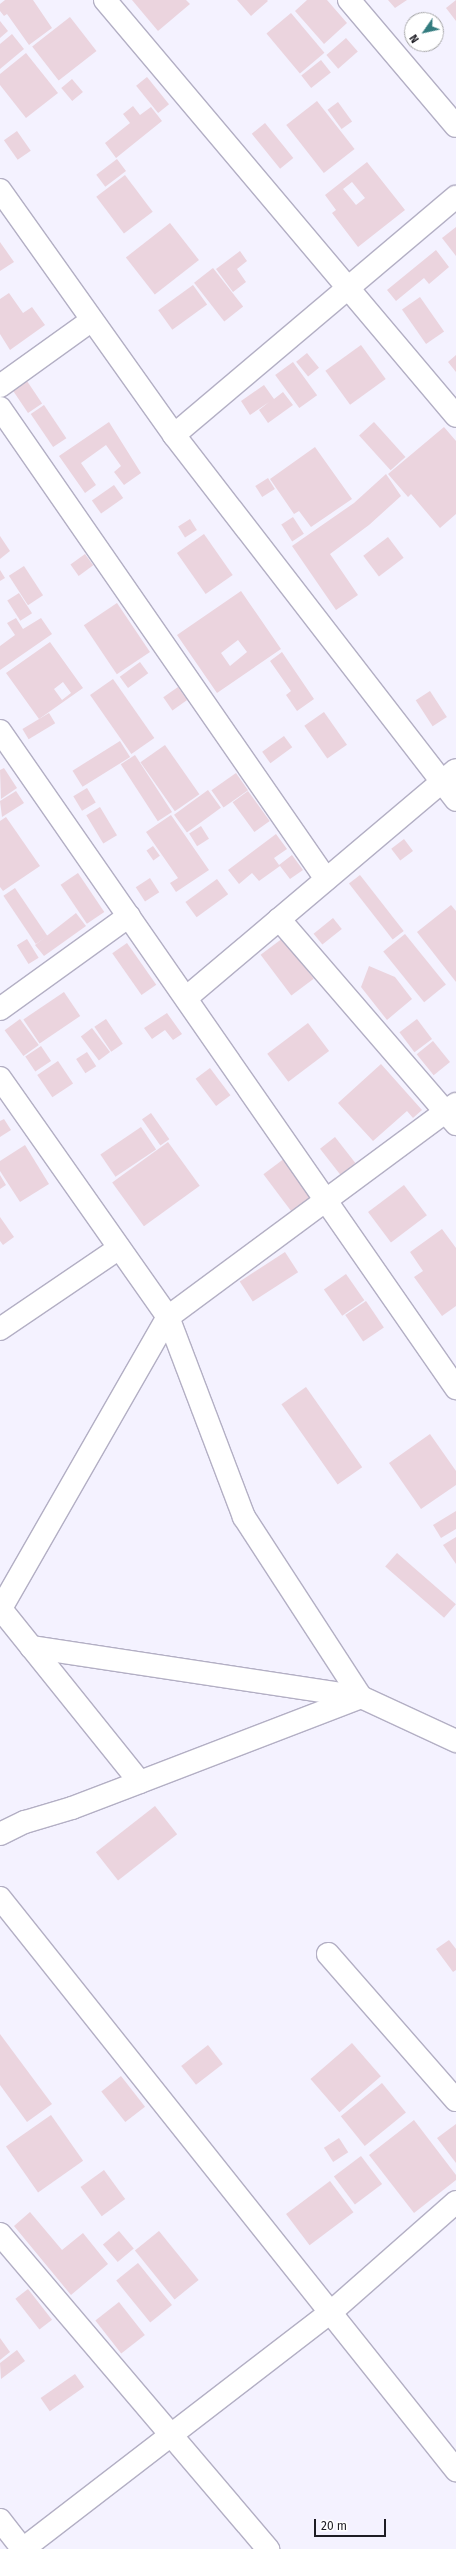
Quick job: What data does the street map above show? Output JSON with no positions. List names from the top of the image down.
{
  "scale_bar": "20 m",
  "north": "bottom left"
}
